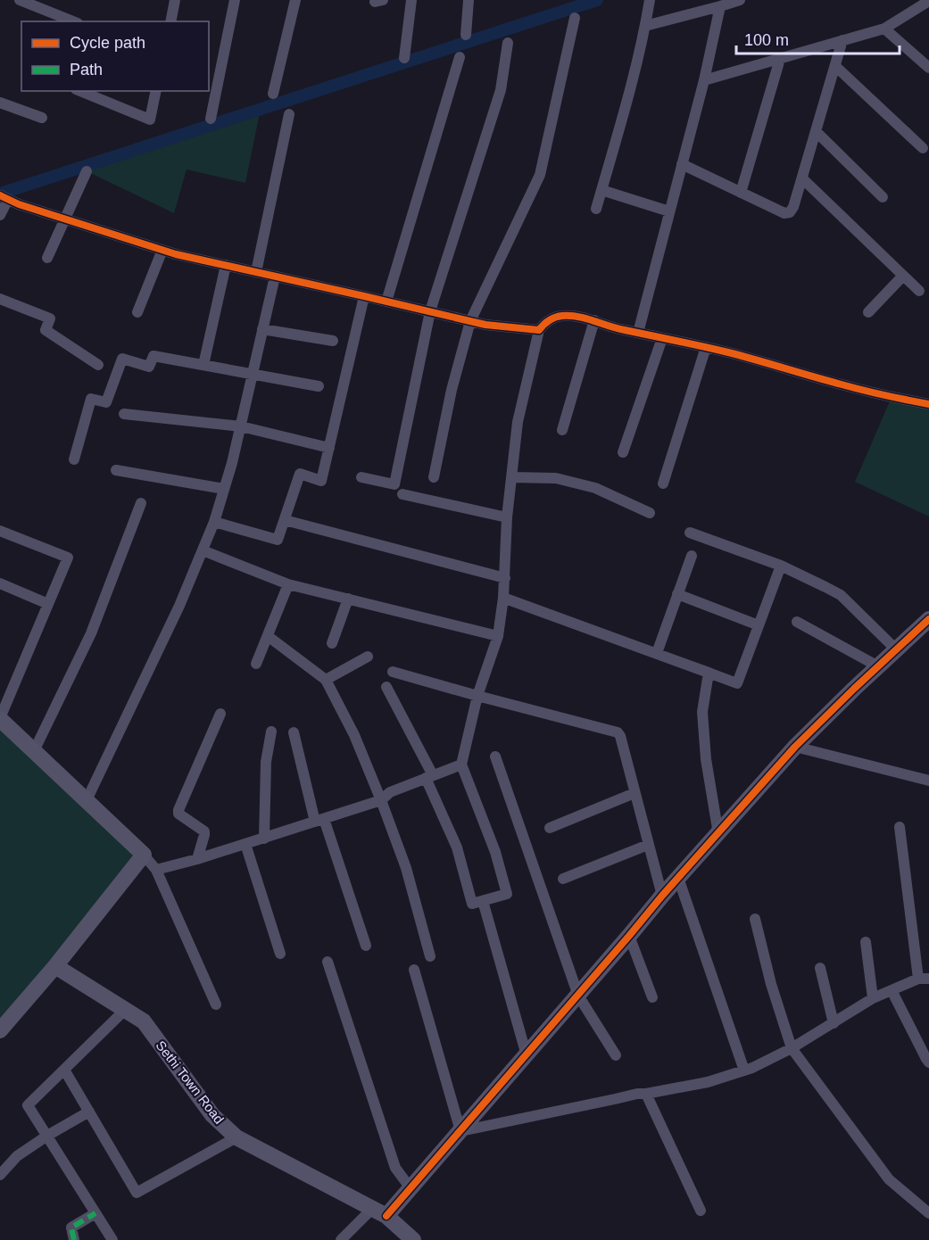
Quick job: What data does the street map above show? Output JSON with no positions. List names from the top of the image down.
{
  "streets": {
    "street": ["Sethi Town Road"]
  },
  "legend": ["Cycle path", "Path"],
  "scale_bar": "100 m"
}
